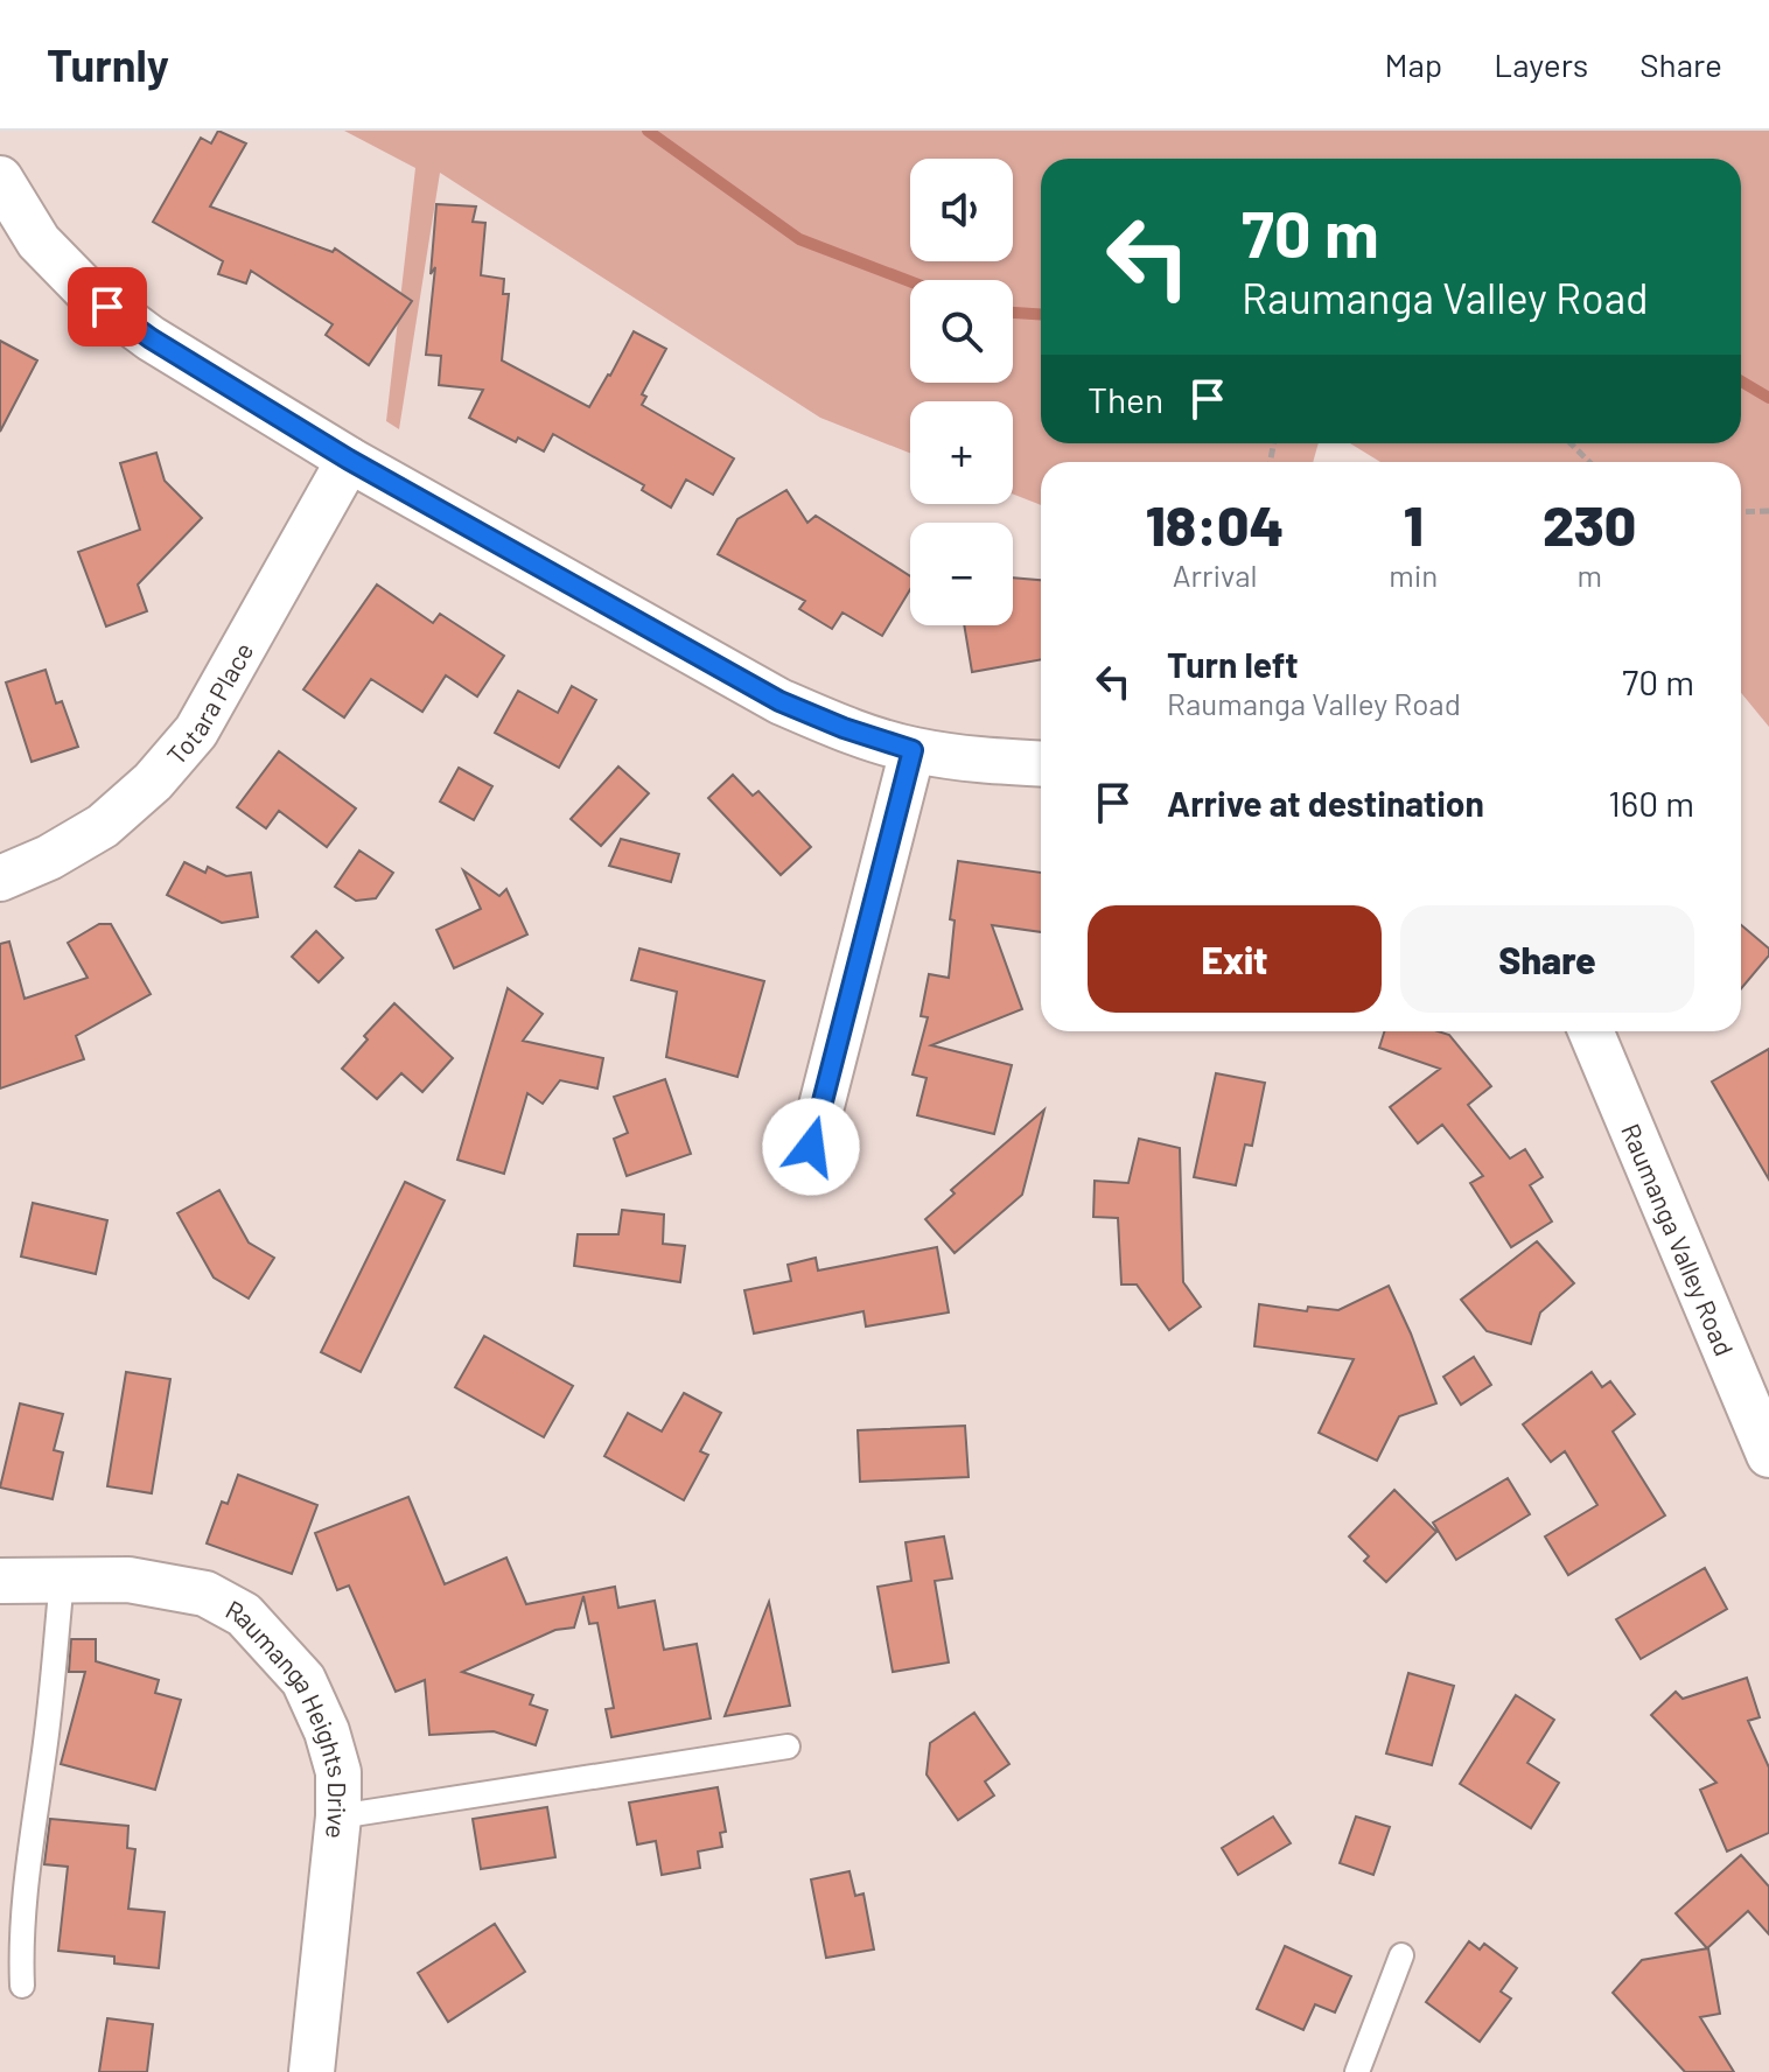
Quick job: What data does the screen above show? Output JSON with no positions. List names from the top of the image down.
{
  "streets": {
    "street": ["Totara Place", "Raumanga Valley Road", "Raumanga Heights Drive"]
  },
  "page": {
    "header": "Turnly",
    "nav": ["Map", "Layers", "Share"],
    "map_buttons": ["+", "−"],
    "turn": ["70 m", "Raumanga Valley Road"],
    "then": "Then",
    "eta": [
      "18:04",
      "Arrival",
      "1",
      "min",
      "230",
      "m"
    ],
    "list": [
      {
        "name": "Turn left",
        "note": "Raumanga Valley Road",
        "value": "70 m"
      },
      {
        "name": "Arrive at destination",
        "value": "160 m"
      }
    ],
    "buttons": ["Exit", "Share"]
  }
}
